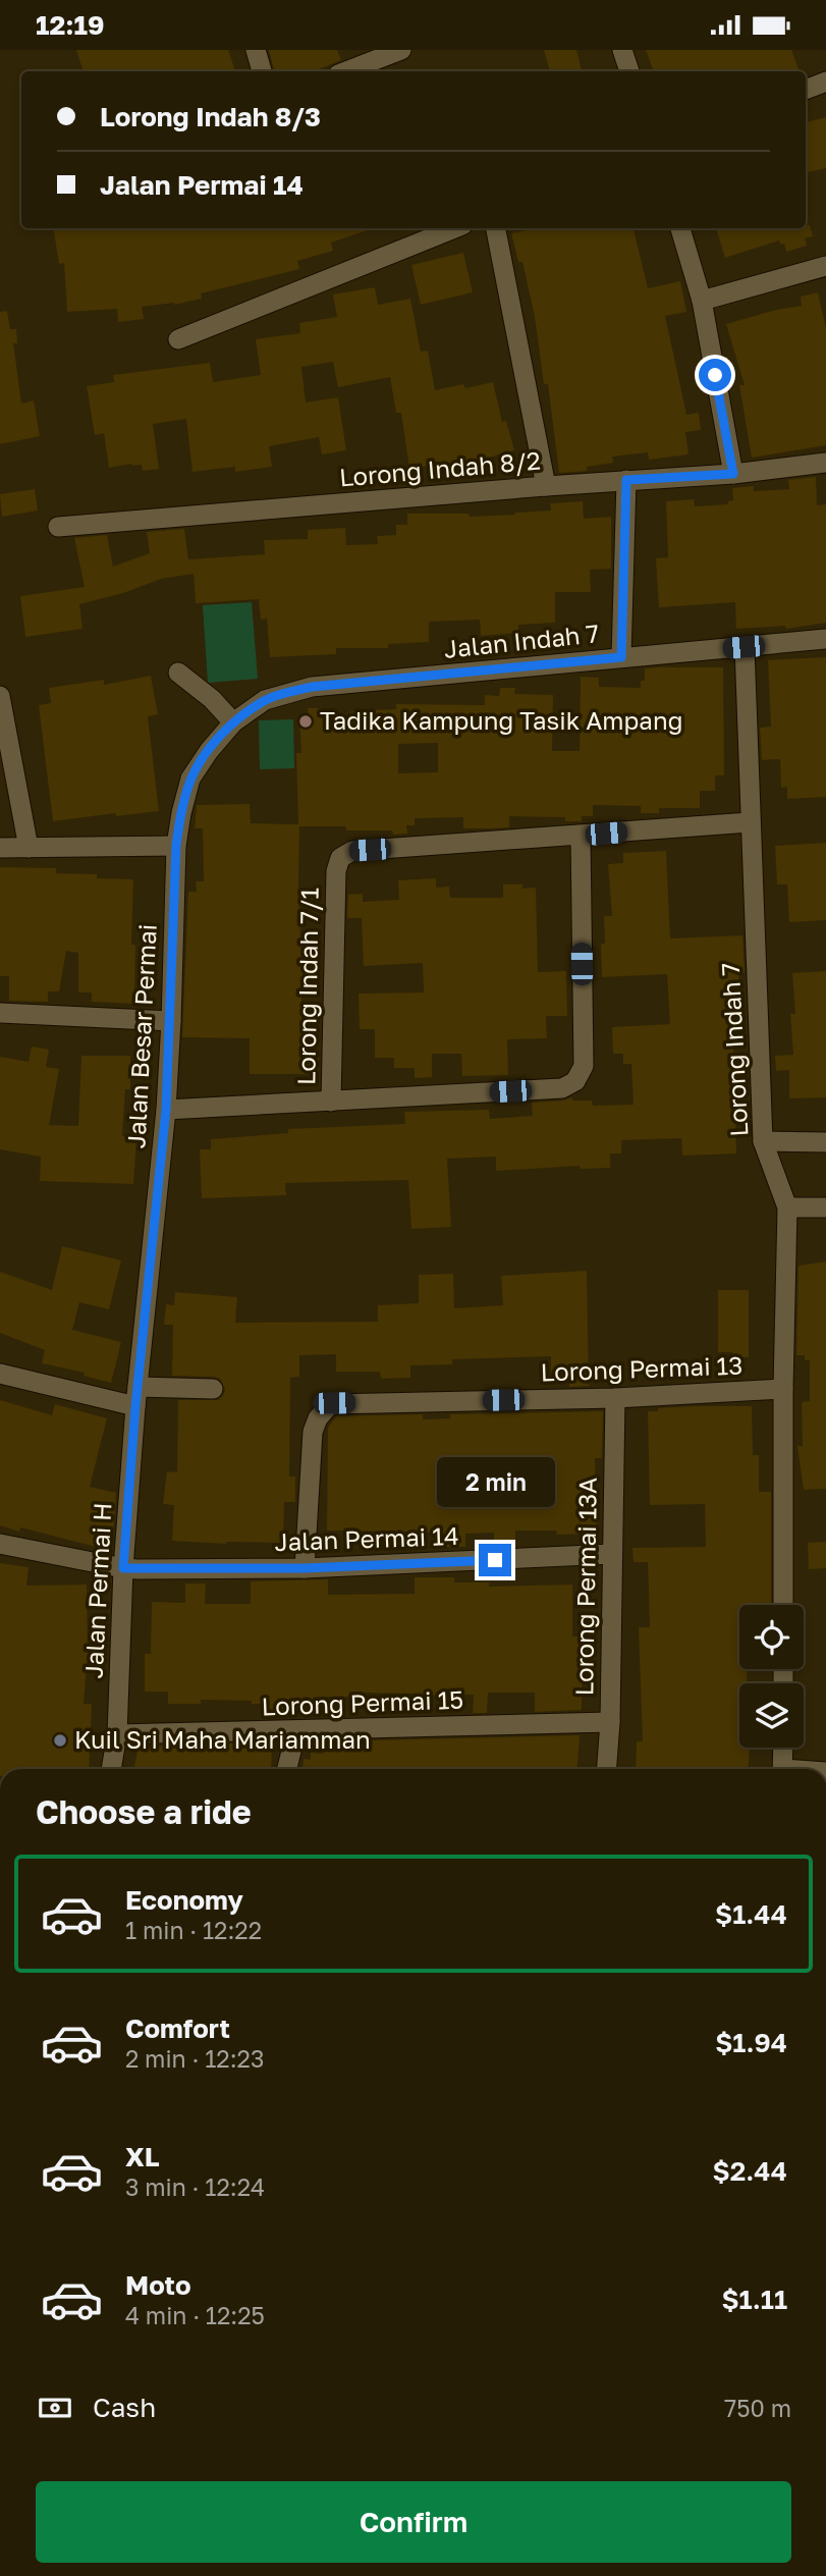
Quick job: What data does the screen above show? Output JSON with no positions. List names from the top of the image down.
{
  "streets": {
    "street": [
      "Lorong Indah 8/2",
      "Jalan Indah 7",
      "Lorong Indah 7/1",
      "Jalan Besar Permai",
      "Lorong Indah 7",
      "Lorong Permai 13",
      "Jalan Permai 14",
      "Lorong Permai 13A",
      "Jalan Permai H",
      "Lorong Permai 15"
    ]
  },
  "crossings": [
    ["Jalan Indah 7", "Jalan Besar Permai"],
    ["Jalan Indah 7", "Lorong Indah 7"],
    ["Lorong Indah 7/1", "Lorong Indah 7"],
    ["Jalan Besar Permai", "Jalan Permai H"],
    ["Lorong Indah 7", "Lorong Permai 13"],
    ["Lorong Permai 13", "Jalan Permai 14"],
    ["Lorong Permai 13", "Lorong Permai 13A"],
    ["Jalan Permai 14", "Lorong Permai 13A"],
    ["Jalan Permai 14", "Jalan Permai H"],
    ["Lorong Permai 13A", "Lorong Permai 15"],
    ["Jalan Permai H", "Lorong Permai 15"]
  ],
  "places": ["Tadika Kampung Tasik Ampang", "Kuil Sri Maha Mariamman"],
  "page": {
    "status": "12:19",
    "banner": ["Lorong Indah 8/3", "Jalan Permai 14"],
    "bubble": "2 min",
    "heading": "Choose a ride",
    "list": [
      {
        "name": "Economy",
        "note": "1 min · 12:22",
        "value": "$1.44"
      },
      {
        "name": "Comfort",
        "note": "2 min · 12:23",
        "value": "$1.94"
      },
      {
        "name": "XL",
        "note": "3 min · 12:24",
        "value": "$2.44"
      },
      {
        "name": "Moto",
        "note": "4 min · 12:25",
        "value": "$1.11"
      }
    ],
    "pay": ["Cash", "750 m"],
    "buttons": "Confirm"
  }
}
